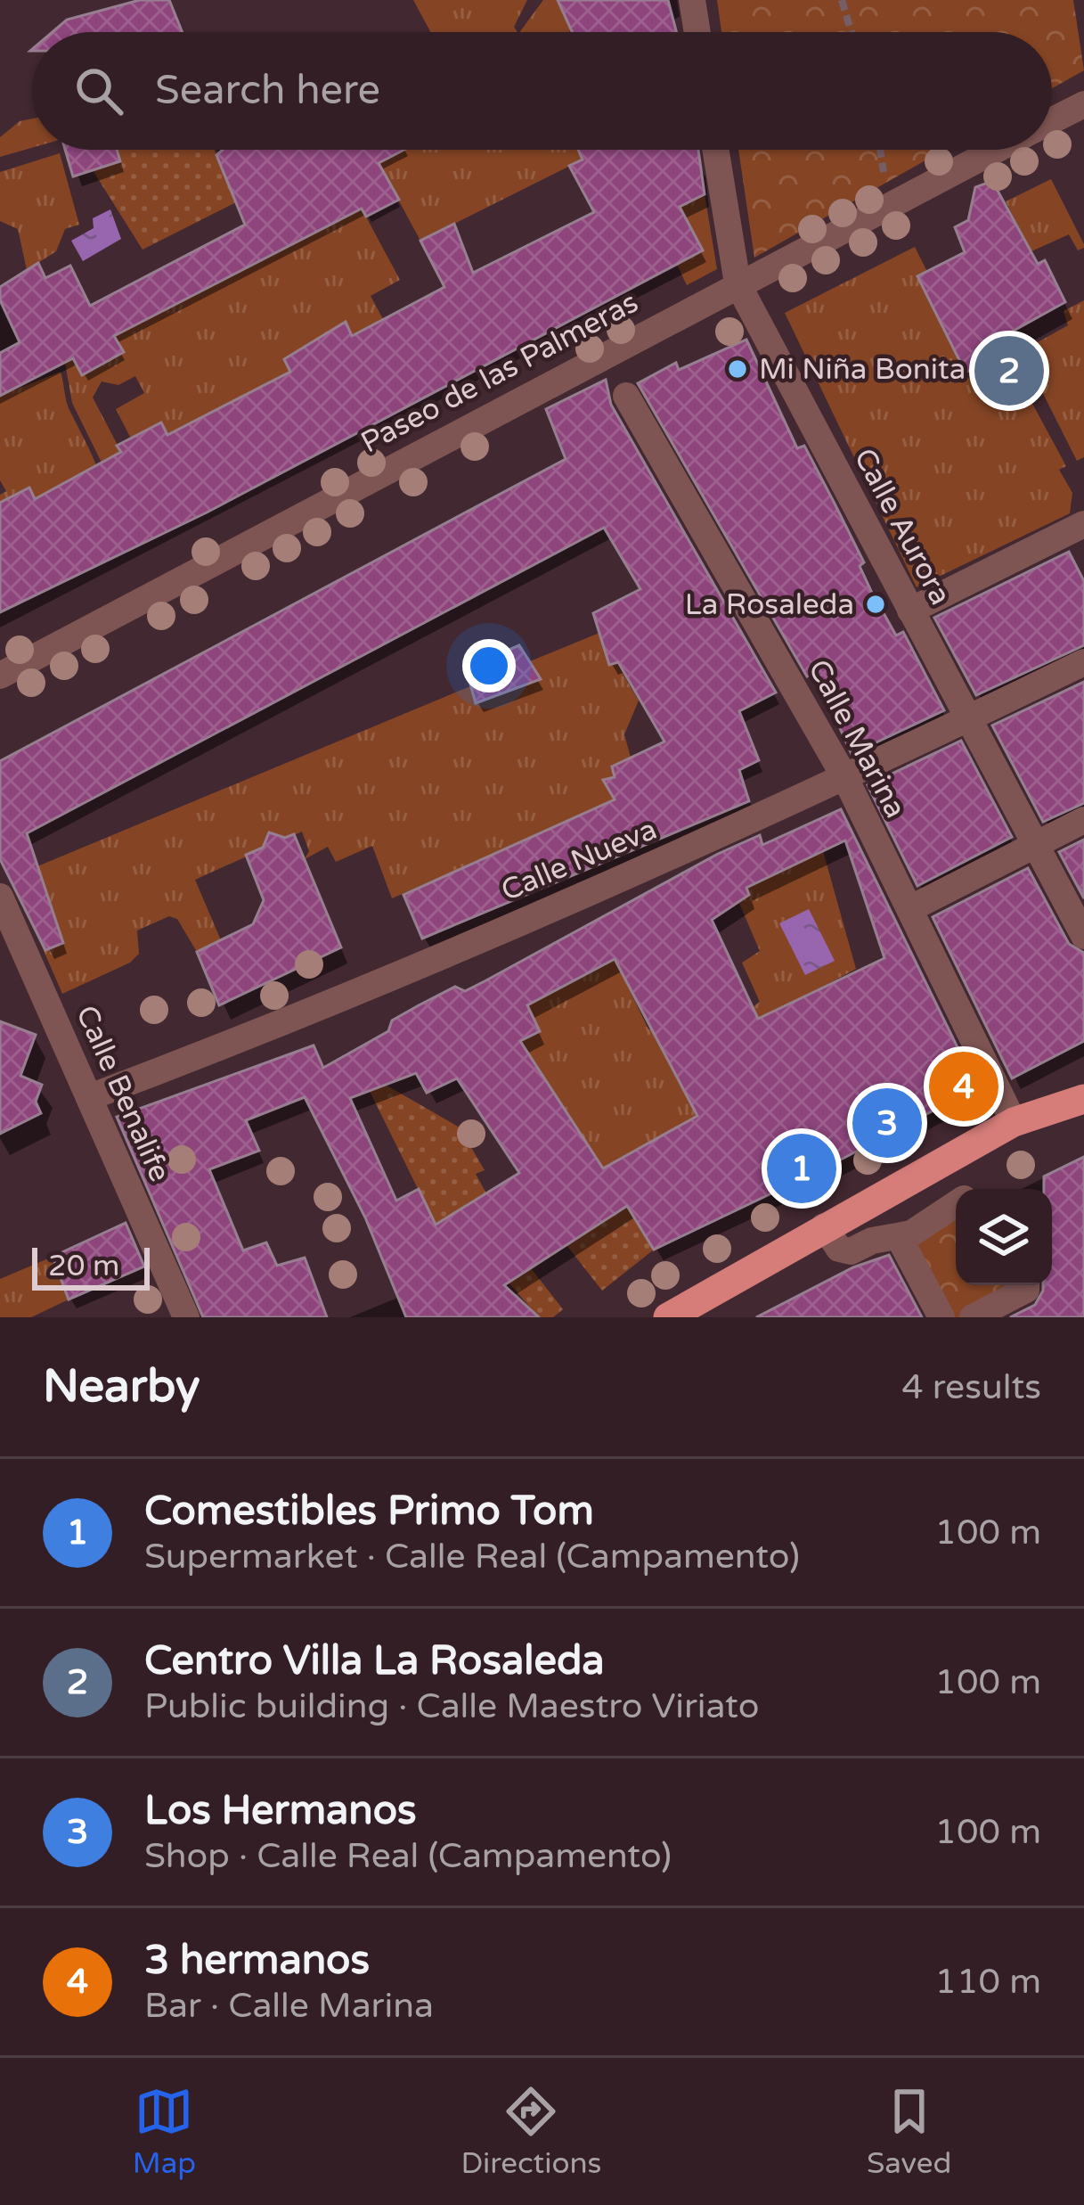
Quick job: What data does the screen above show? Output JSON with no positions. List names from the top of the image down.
{
  "streets": {
    "street": [
      "Paseo de las Palmeras",
      "Calle Aurora",
      "Calle Marina",
      "Calle Nueva",
      "Calle Benalife"
    ]
  },
  "crossings": [
    ["Paseo de las Palmeras", "Calle Aurora"],
    ["Calle Aurora", "Calle Nueva"],
    ["Calle Marina", "Calle Nueva"],
    ["Calle Nueva", "Calle Benalife"]
  ],
  "places": ["Mi Niña Bonita", "La Rosaleda"],
  "scale_bar": "20 m",
  "page": {
    "search": "Search here",
    "pins": [
      "2",
      "4",
      "3",
      "1"
    ],
    "scale": "20 m",
    "heading": ["Nearby", "4 results"],
    "list": [
      {
        "mark": "1",
        "name": "Comestibles Primo Tom",
        "note": "Supermarket · Calle Real (Campamento)",
        "value": "100 m"
      },
      {
        "mark": "2",
        "name": "Centro Villa La Rosaleda",
        "note": "Public building · Calle Maestro Viriato",
        "value": "100 m"
      },
      {
        "mark": "3",
        "name": "Los Hermanos",
        "note": "Shop · Calle Real (Campamento)",
        "value": "100 m"
      },
      {
        "mark": "4",
        "name": "3 hermanos",
        "note": "Bar · Calle Marina",
        "value": "110 m"
      }
    ],
    "nav": ["Map", "Directions", "Saved"]
  }
}
